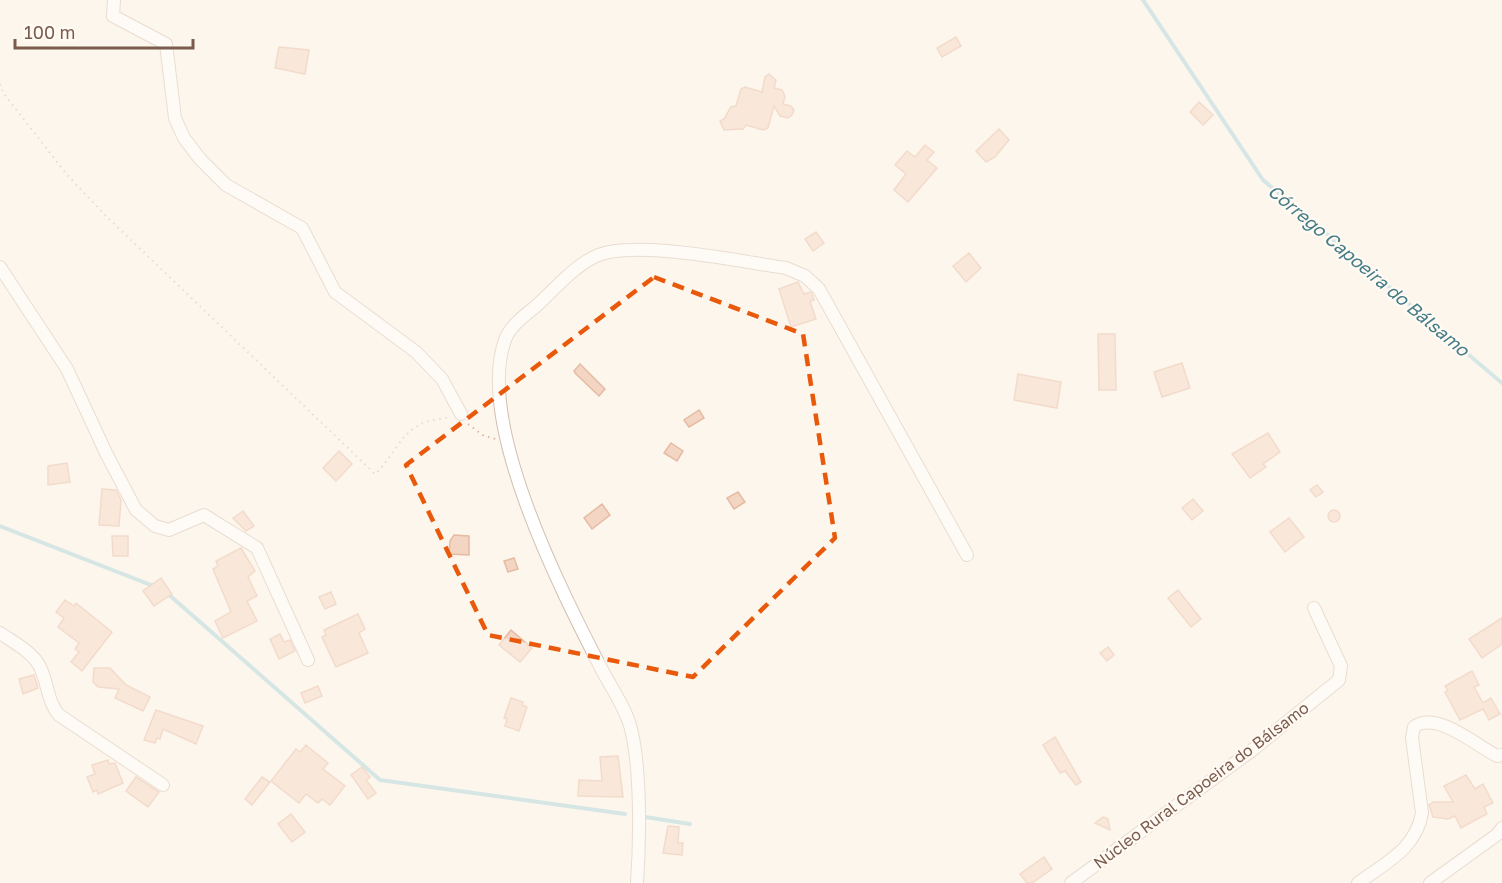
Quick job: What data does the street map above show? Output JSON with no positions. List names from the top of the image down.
{
  "streets": {
    "street": ["Núcleo Rural Capoeira do Bálsamo"]
  },
  "water": ["Córrego Capoeira do Bálsamo"],
  "scale_bar": "100 m"
}
